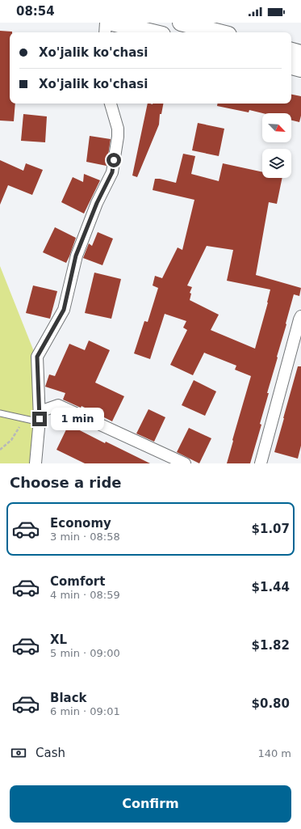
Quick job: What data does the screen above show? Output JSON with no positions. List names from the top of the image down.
{
  "north": "bottom right",
  "page": {
    "status": "08:54",
    "banner": ["Xo'jalik ko'chasi", "Xo'jalik ko'chasi"],
    "bubble": "1 min",
    "heading": "Choose a ride",
    "list": [
      {
        "name": "Economy",
        "note": "3 min · 08:58",
        "value": "$1.07"
      },
      {
        "name": "Comfort",
        "note": "4 min · 08:59",
        "value": "$1.44"
      },
      {
        "name": "XL",
        "note": "5 min · 09:00",
        "value": "$1.82"
      },
      {
        "name": "Black",
        "note": "6 min · 09:01",
        "value": "$0.80"
      }
    ],
    "pay": ["Cash", "140 m"],
    "buttons": "Confirm"
  }
}
